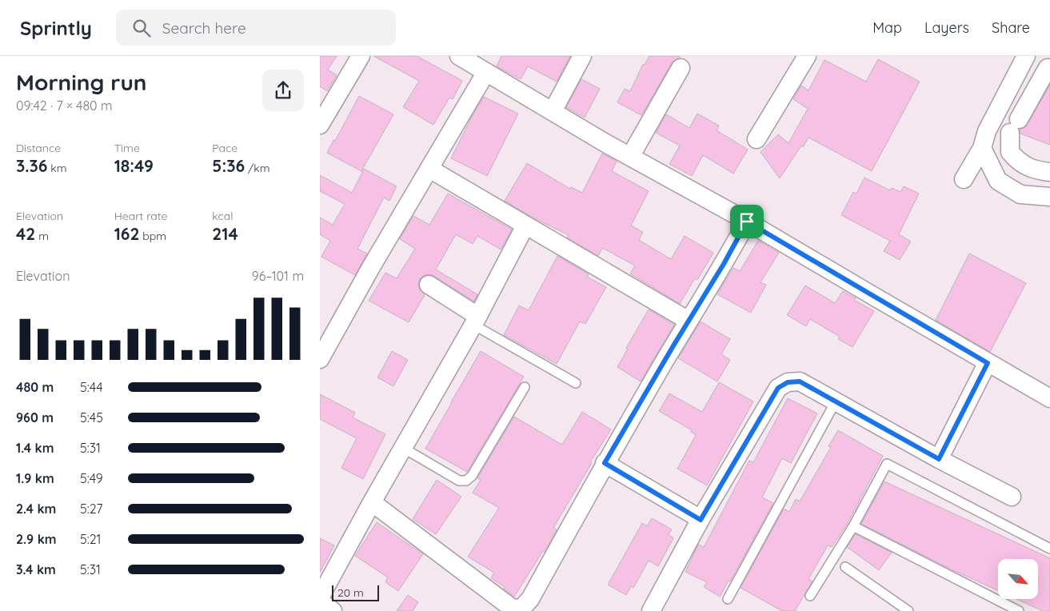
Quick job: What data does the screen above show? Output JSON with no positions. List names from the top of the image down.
{
  "scale_bar": "20 m",
  "north": "bottom right",
  "page": {
    "header": "Sprintly",
    "search": "Search here",
    "nav": ["Map", "Layers", "Share"],
    "heading": ["Morning run", "09:42 · 7 × 480 m"],
    "stats": [
      ["Distance", "3.36 km"],
      ["Time", "18:49"],
      ["Pace", "5:36 /km"],
      ["Elevation", "42 m"],
      ["Heart rate", "162 bpm"],
      ["kcal", "214"]
    ],
    "chart": ["Elevation", "96–101 m"],
    "list": [
      {
        "name": "480 m",
        "note": "5:44"
      },
      {
        "name": "960 m",
        "note": "5:45"
      },
      {
        "name": "1.4 km",
        "note": "5:31"
      },
      {
        "name": "1.9 km",
        "note": "5:49"
      },
      {
        "name": "2.4 km",
        "note": "5:27"
      },
      {
        "name": "2.9 km",
        "note": "5:21"
      },
      {
        "name": "3.4 km",
        "note": "5:31"
      }
    ],
    "scale": "20 m"
  }
}
